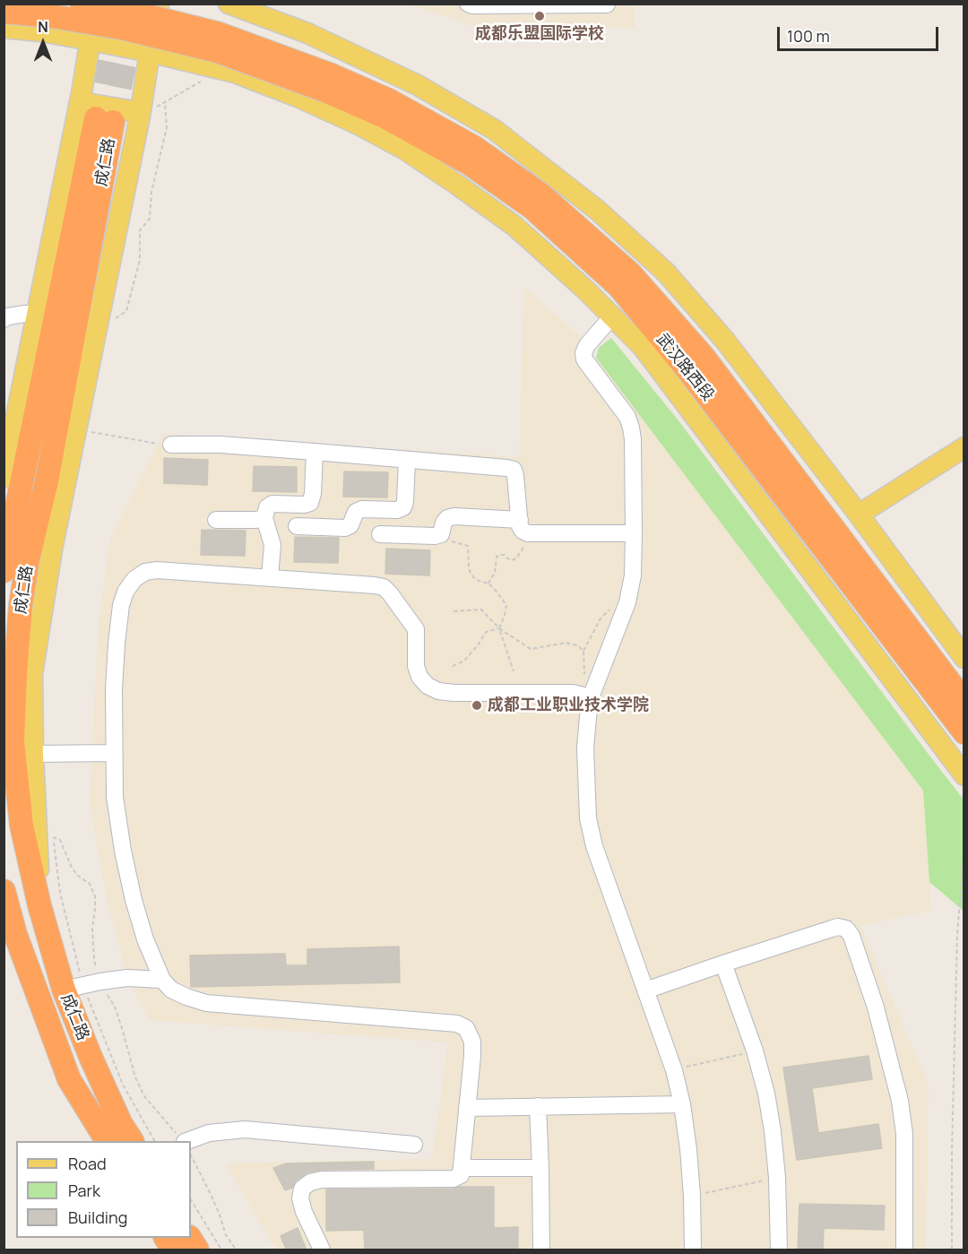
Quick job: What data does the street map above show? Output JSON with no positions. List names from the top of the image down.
{
  "streets": {
    "highway": ["成仁路", "武汉路西段"]
  },
  "places": ["成都乐盟国际学校", "成都工业职业技术学院"],
  "legend": ["Road", "Park", "Building"],
  "scale_bar": "100 m",
  "north": "top"
}
